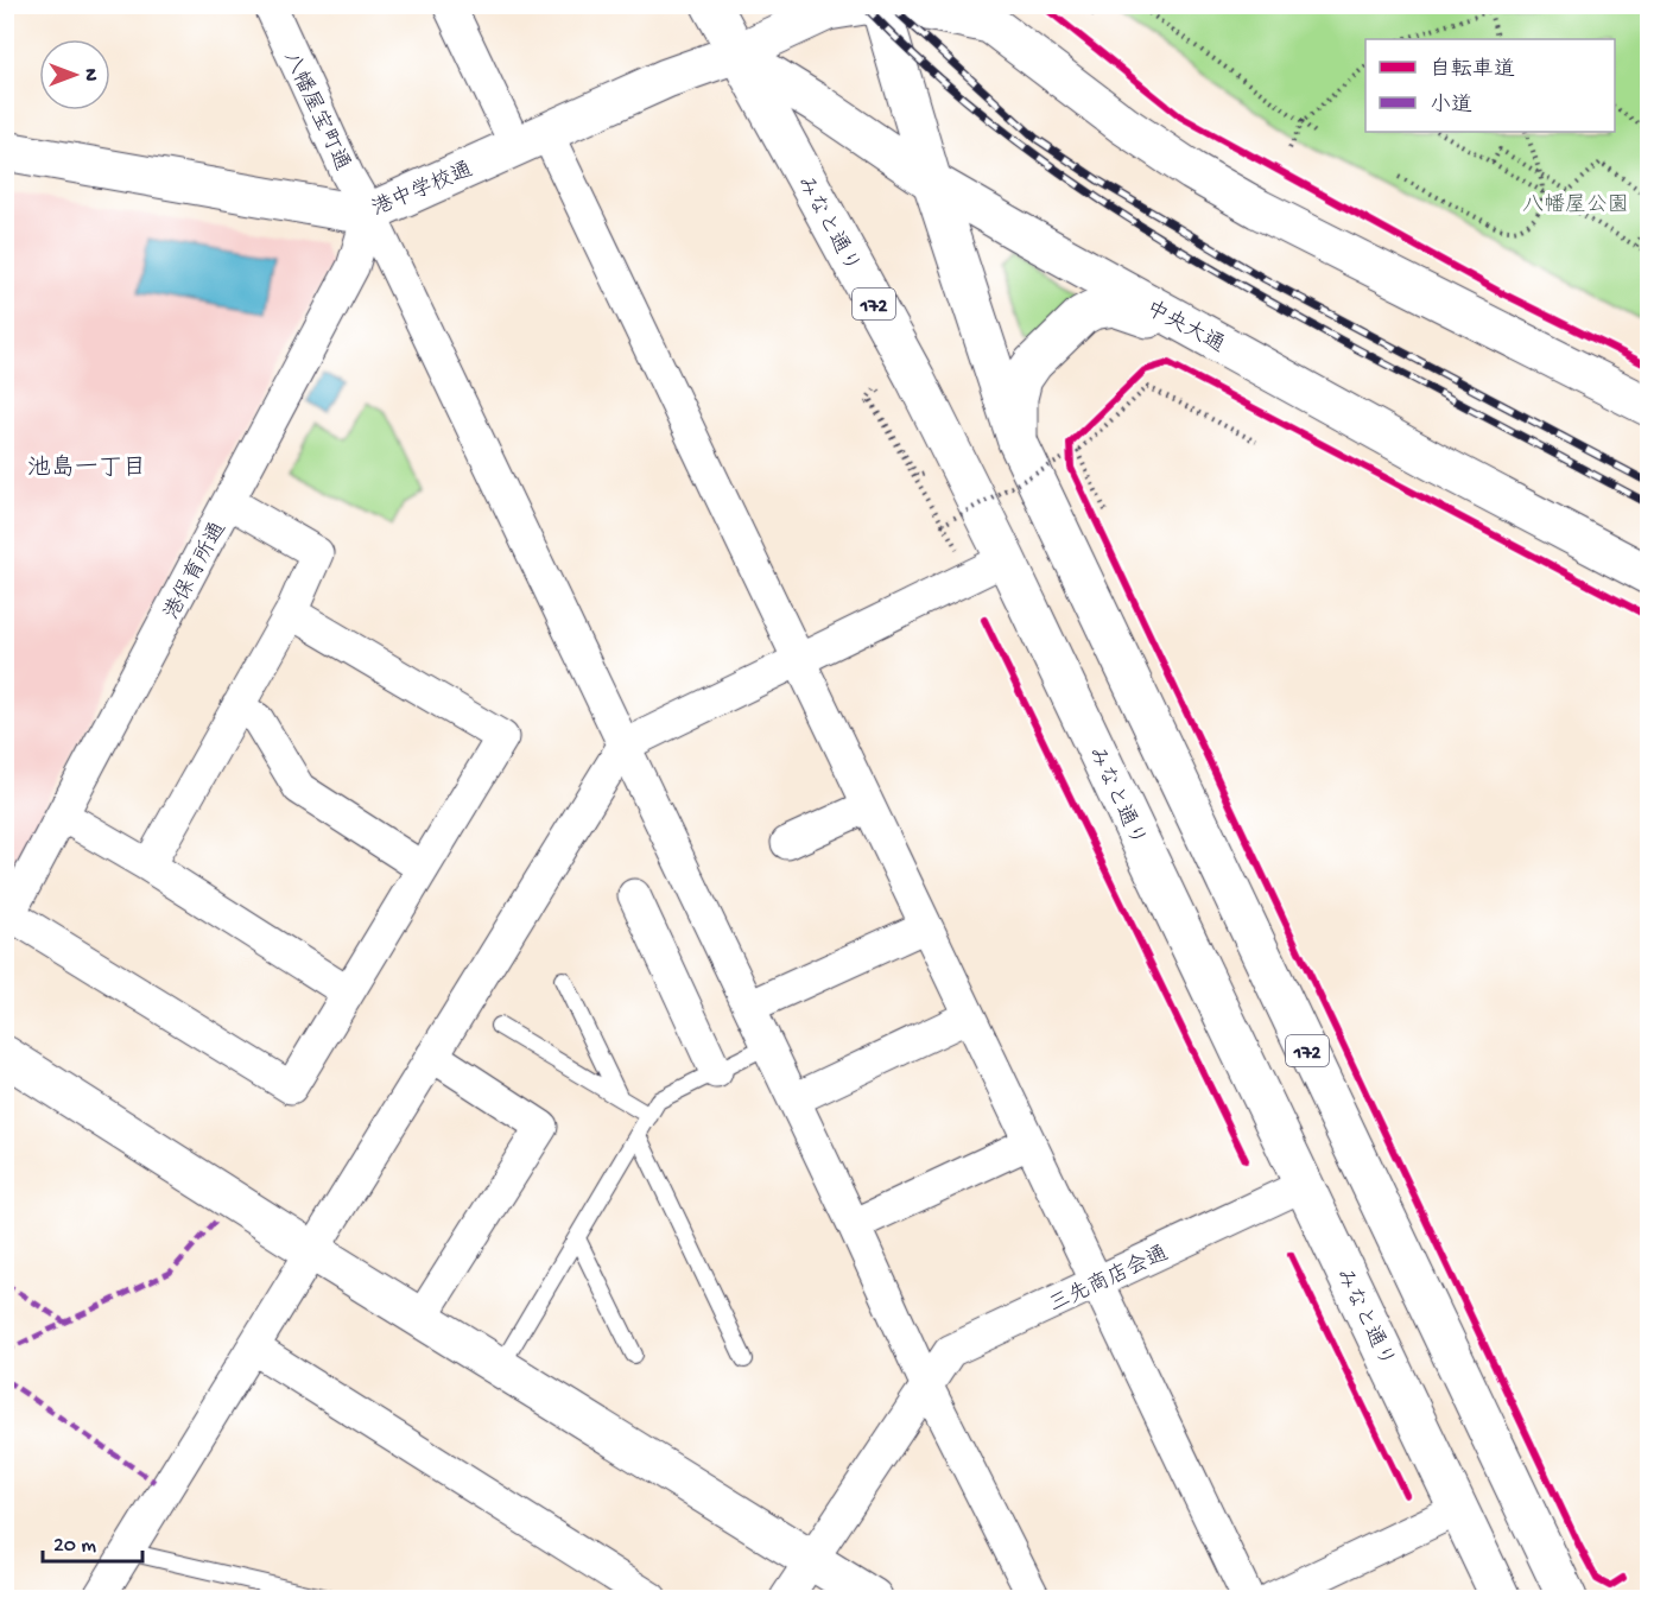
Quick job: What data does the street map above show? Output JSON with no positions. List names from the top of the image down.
{
  "streets": {
    "main road": [
      "港中学校通",
      "みなと通り",
      "172",
      "中央大通"
    ],
    "street": ["八幡屋宝町通", "港保育所通", "三先商店会通"]
  },
  "crossings": [
    ["八幡屋宝町通", "港中学校通"],
    ["八幡屋宝町通", "港保育所通"],
    ["八幡屋宝町通", "三先商店会通"],
    ["港中学校通", "みなと通り"],
    ["港中学校通", "中央大通"],
    ["港中学校通", "港保育所通"],
    ["みなと通り", "中央大通"],
    ["みなと通り", "三先商店会通"],
    ["172", "中央大通"]
  ],
  "districts": ["池島一丁目"],
  "parks": ["八幡屋公園"],
  "legend": ["自転車道", "小道"],
  "scale_bar": "20 m",
  "north": "right"
}
